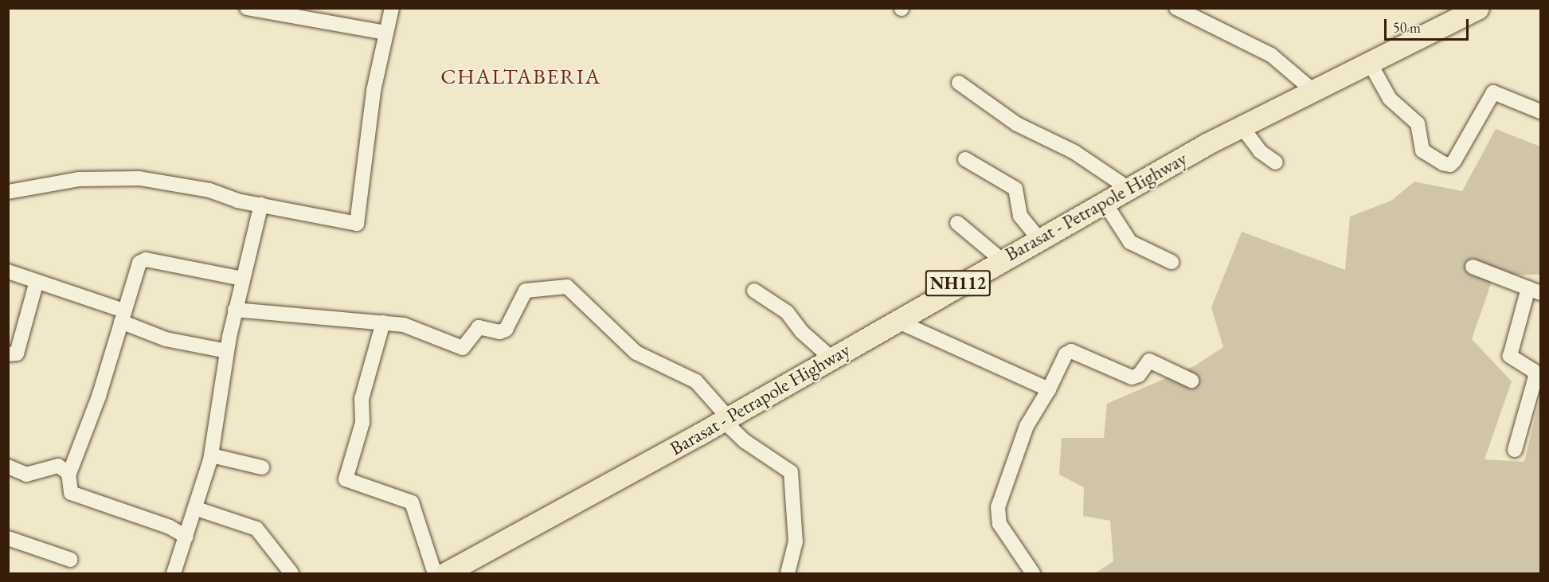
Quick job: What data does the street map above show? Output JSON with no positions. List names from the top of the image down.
{
  "streets": {
    "highway": ["Barasat - Petrapole Highway", "NH112"]
  },
  "districts": ["CHALTABERIA"],
  "scale_bar": "50 m"
}
